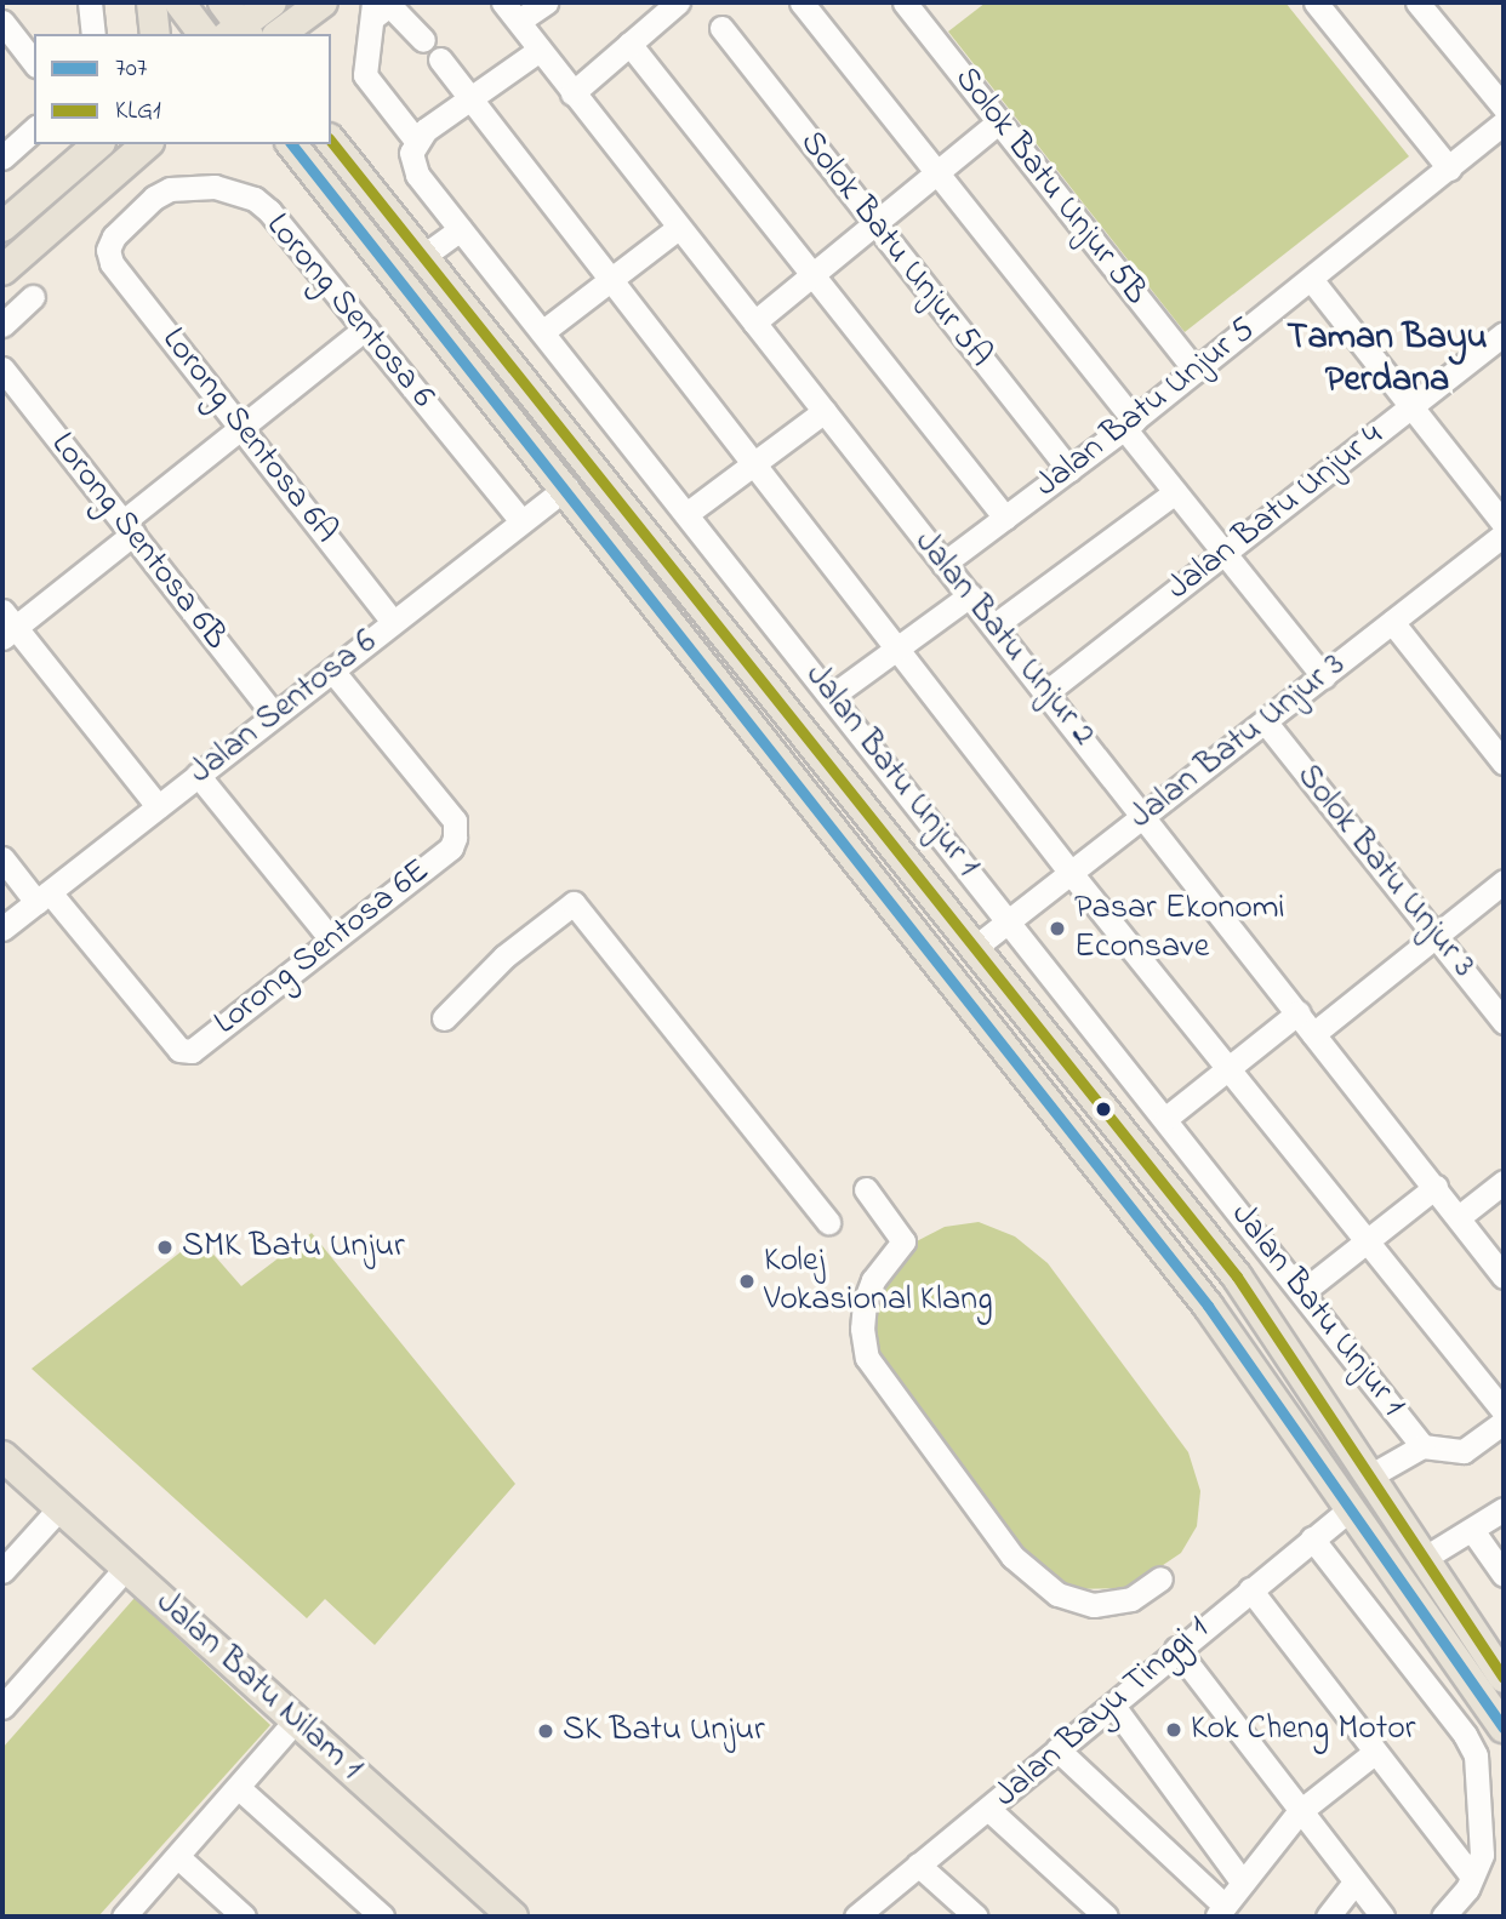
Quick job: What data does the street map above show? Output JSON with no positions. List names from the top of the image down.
{
  "streets": {
    "main road": ["Jalan Batu Nilam 1"],
    "street": [
      "Solok Batu Unjur 5B",
      "Solok Batu Unjur 5A",
      "Lorong Sentosa 6",
      "Jalan Batu Unjur 5",
      "Lorong Sentosa 6A",
      "Jalan Batu Unjur 4",
      "Lorong Sentosa 6B",
      "Jalan Batu Unjur 2",
      "Jalan Sentosa 6",
      "Jalan Batu Unjur 3",
      "Jalan Batu Unjur 1",
      "Solok Batu Unjur 3",
      "Lorong Sentosa 6E",
      "Jalan Bayu Tinggi 1"
    ]
  },
  "crossings": [
    ["Solok Batu Unjur 5B", "Jalan Batu Unjur 5"],
    ["Solok Batu Unjur 5A", "Jalan Batu Unjur 5"],
    ["Lorong Sentosa 6", "Lorong Sentosa 6A"],
    ["Lorong Sentosa 6", "Jalan Sentosa 6"],
    ["Jalan Batu Unjur 5", "Jalan Batu Unjur 2"],
    ["Lorong Sentosa 6A", "Jalan Sentosa 6"],
    ["Jalan Batu Unjur 4", "Jalan Batu Unjur 2"],
    ["Lorong Sentosa 6B", "Jalan Sentosa 6"],
    ["Jalan Batu Unjur 2", "Jalan Batu Unjur 3"],
    ["Jalan Sentosa 6", "Lorong Sentosa 6E"],
    ["Jalan Batu Unjur 3", "Jalan Batu Unjur 1"],
    ["Jalan Batu Unjur 3", "Solok Batu Unjur 3"]
  ],
  "districts": ["Taman Bayu Perdana"],
  "places": [
    "Pasar Ekonomi Econsave",
    "SMK Batu Unjur",
    "Kolej Vokasional Klang",
    "Kok Cheng Motor",
    "SK Batu Unjur"
  ],
  "lines": ["transit line KLG1", "transit line 707"],
  "legend": ["707", "KLG1"]
}
